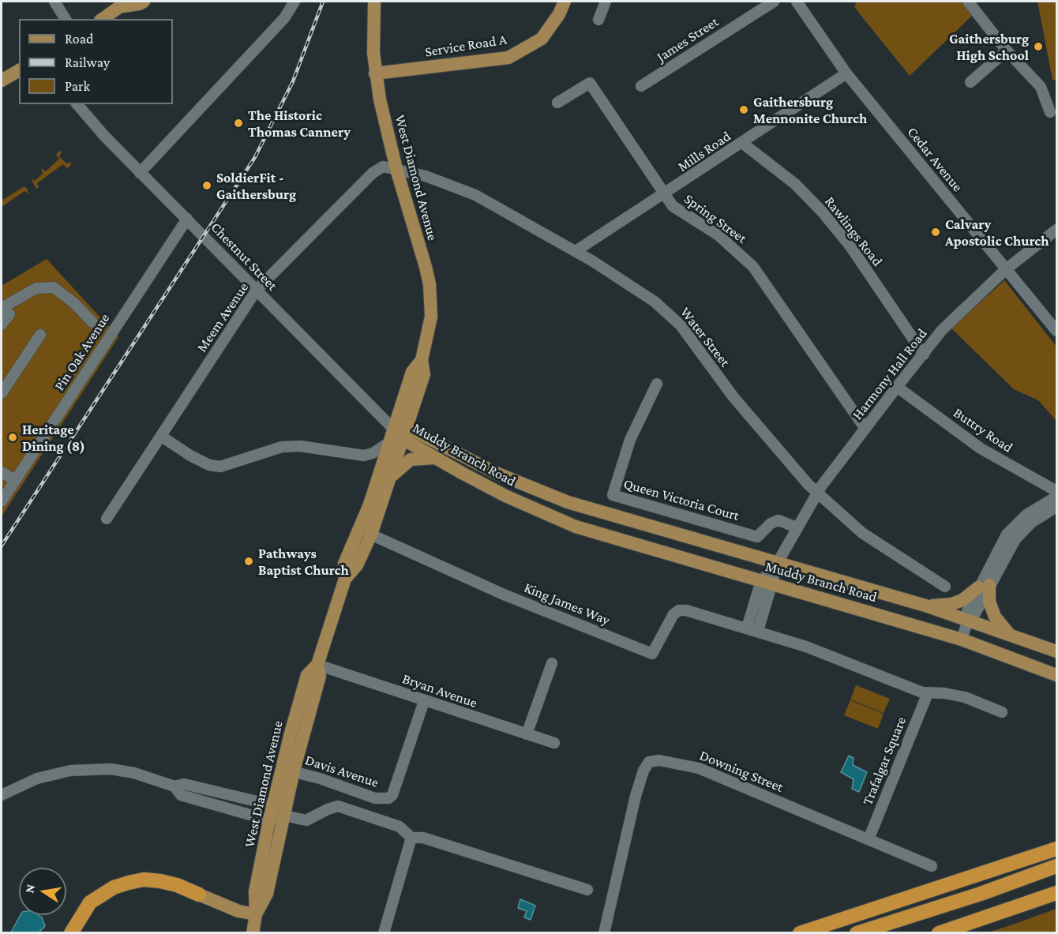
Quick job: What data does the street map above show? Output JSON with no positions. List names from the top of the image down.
{
  "streets": {
    "main road": ["Service Road A", "West Diamond Avenue", "Muddy Branch Road"],
    "street": [
      "James Street",
      "Mills Road",
      "Cedar Avenue",
      "Spring Street",
      "Rawlings Road",
      "Chestnut Street",
      "Meem Avenue",
      "Water Street",
      "Pin Oak Avenue",
      "Harmony Hall Road",
      "Buttry Road",
      "Queen Victoria Court",
      "King James Way",
      "Bryan Avenue",
      "Trafalgar Square",
      "Davis Avenue",
      "Downing Street"
    ]
  },
  "crossings": [
    ["Service Road A", "West Diamond Avenue"],
    ["Mills Road", "Cedar Avenue"],
    ["Mills Road", "Spring Street"],
    ["Mills Road", "Rawlings Road"],
    ["Mills Road", "Water Street"],
    ["Cedar Avenue", "Harmony Hall Road"],
    ["West Diamond Avenue", "Chestnut Street"],
    ["West Diamond Avenue", "Meem Avenue"],
    ["West Diamond Avenue", "Water Street"],
    ["West Diamond Avenue", "Muddy Branch Road"],
    ["West Diamond Avenue", "King James Way"],
    ["West Diamond Avenue", "Bryan Avenue"],
    ["West Diamond Avenue", "Davis Avenue"],
    ["Spring Street", "Harmony Hall Road"],
    ["Rawlings Road", "Harmony Hall Road"],
    ["Chestnut Street", "Meem Avenue"],
    ["Chestnut Street", "Pin Oak Avenue"],
    ["Chestnut Street", "Muddy Branch Road"],
    ["Meem Avenue", "Water Street"],
    ["Water Street", "Harmony Hall Road"],
    ["Harmony Hall Road", "Buttry Road"],
    ["Harmony Hall Road", "Muddy Branch Road"],
    ["Harmony Hall Road", "Queen Victoria Court"],
    ["King James Way", "Trafalgar Square"],
    ["Bryan Avenue", "Davis Avenue"],
    ["Trafalgar Square", "Downing Street"]
  ],
  "places": [
    "Gaithersburg High School",
    "Gaithersburg Mennonite Church",
    "The Historic Thomas Cannery",
    "SoldierFit - Gaithersburg",
    "Calvary Apostolic Church",
    "Heritage Dining (8)",
    "Pathways Baptist Church"
  ],
  "legend": ["Road", "Railway", "Park"],
  "north": "left"
}
